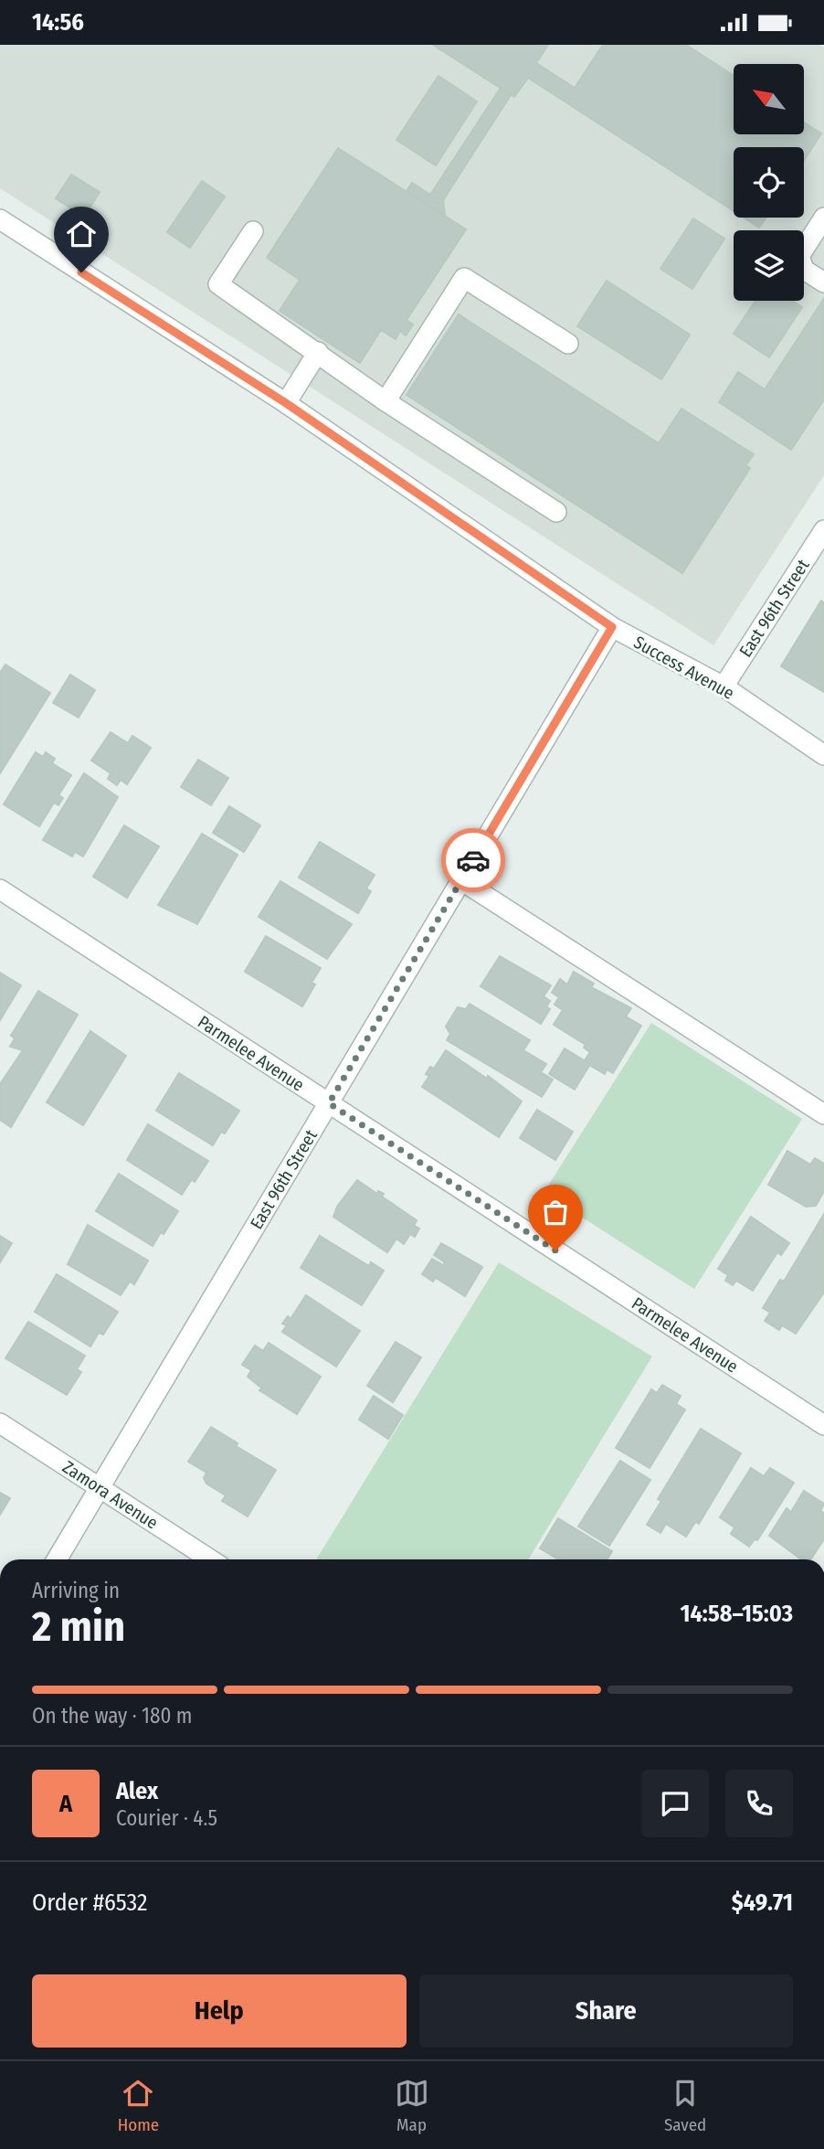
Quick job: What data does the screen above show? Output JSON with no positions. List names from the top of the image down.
{
  "streets": {
    "street": [
      "East 96th Street",
      "Success Avenue",
      "Parmelee Avenue",
      "Zamora Avenue"
    ]
  },
  "crossings": [
    ["East 96th Street", "Success Avenue"],
    ["East 96th Street", "Parmelee Avenue"],
    ["East 96th Street", "Zamora Avenue"]
  ],
  "north": "top left",
  "page": {
    "status": "14:56",
    "heading": ["2 min", "Arriving in", "14:58–15:03"],
    "panel": [
      "Alex",
      "Courier · 4.5",
      "Order #6532",
      "$49.71"
    ],
    "bar": "On the way · 180 m",
    "round": "A",
    "buttons": ["Help", "Share"],
    "tabs": ["Home", "Map", "Saved"]
  }
}
